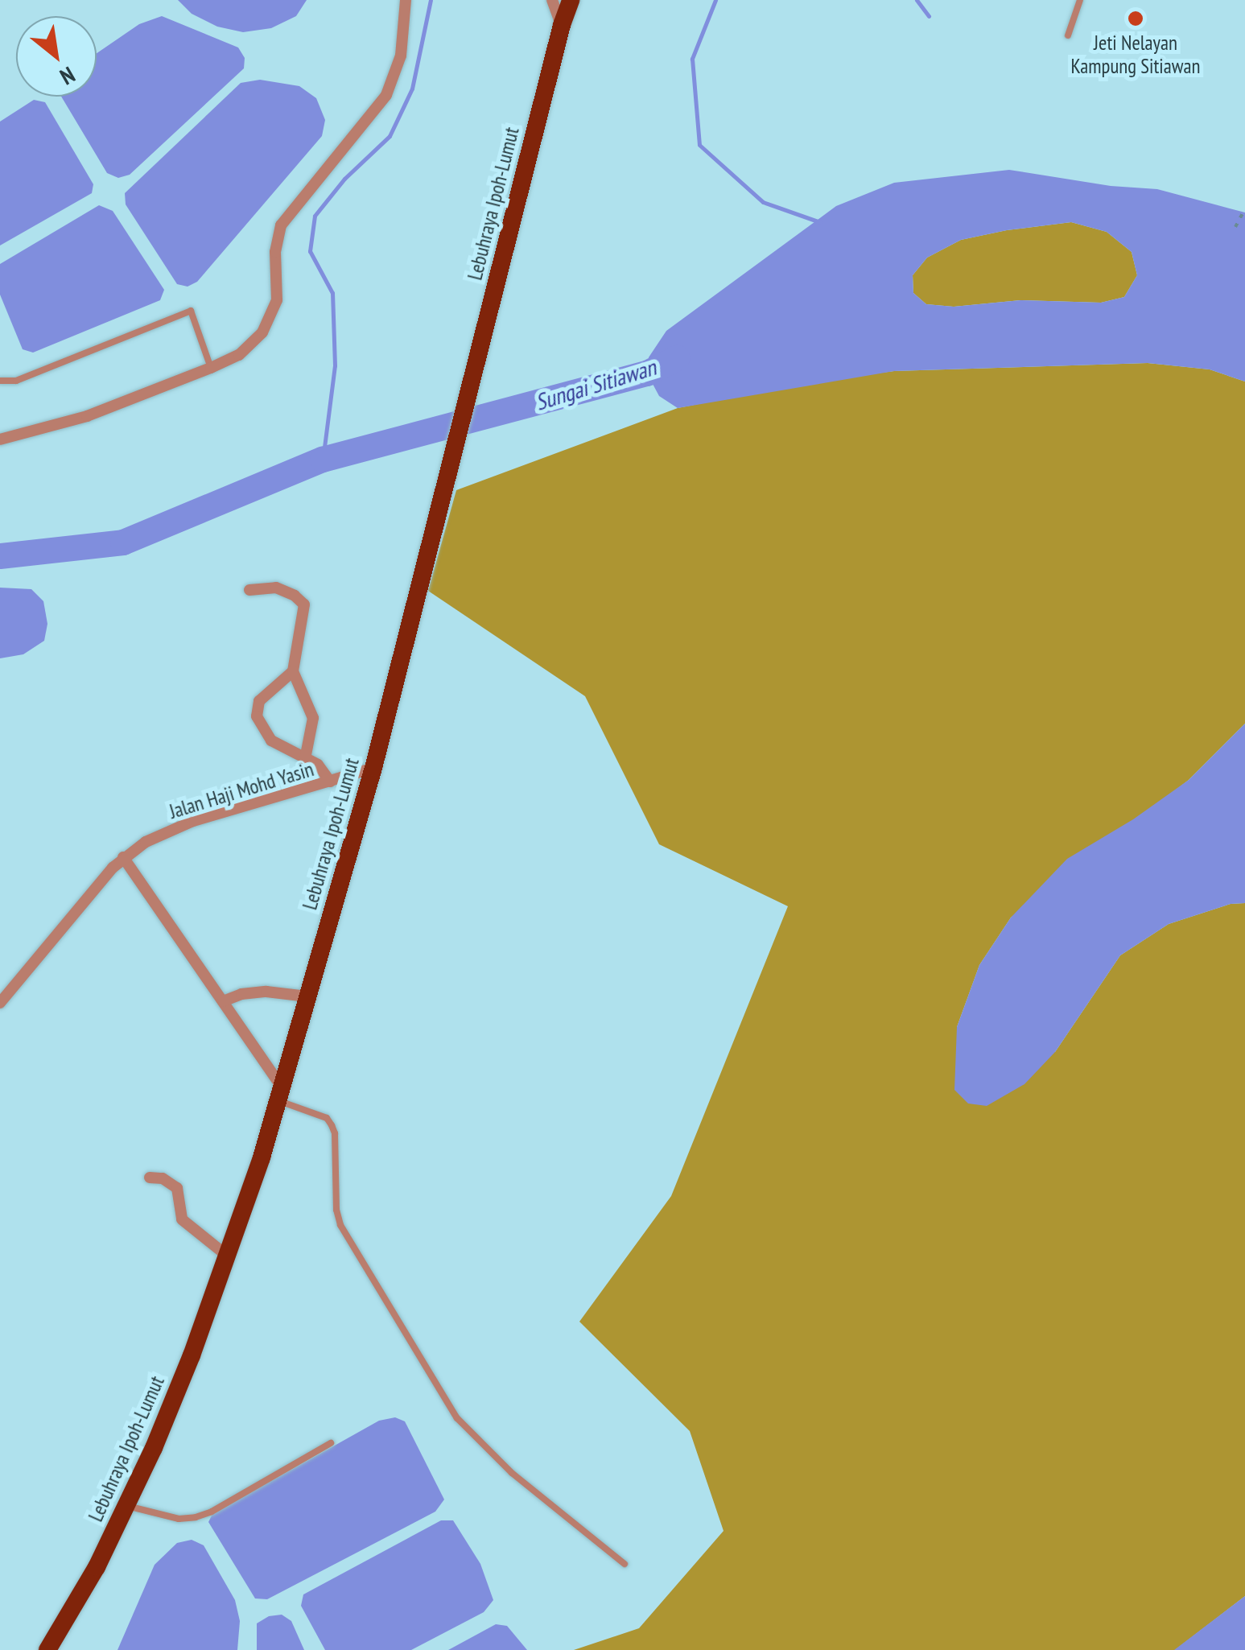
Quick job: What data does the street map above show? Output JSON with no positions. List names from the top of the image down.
{
  "streets": {
    "highway": ["Lebuhraya Ipoh-Lumut"],
    "street": ["Jalan Haji Mohd Yasin"]
  },
  "crossings": [
    ["Lebuhraya Ipoh-Lumut", "Jalan Haji Mohd Yasin"]
  ],
  "water": ["Sungai Sitiawan"],
  "places": ["Jeti Nelayan Kampung Sitiawan"],
  "north": "bottom right"
}
